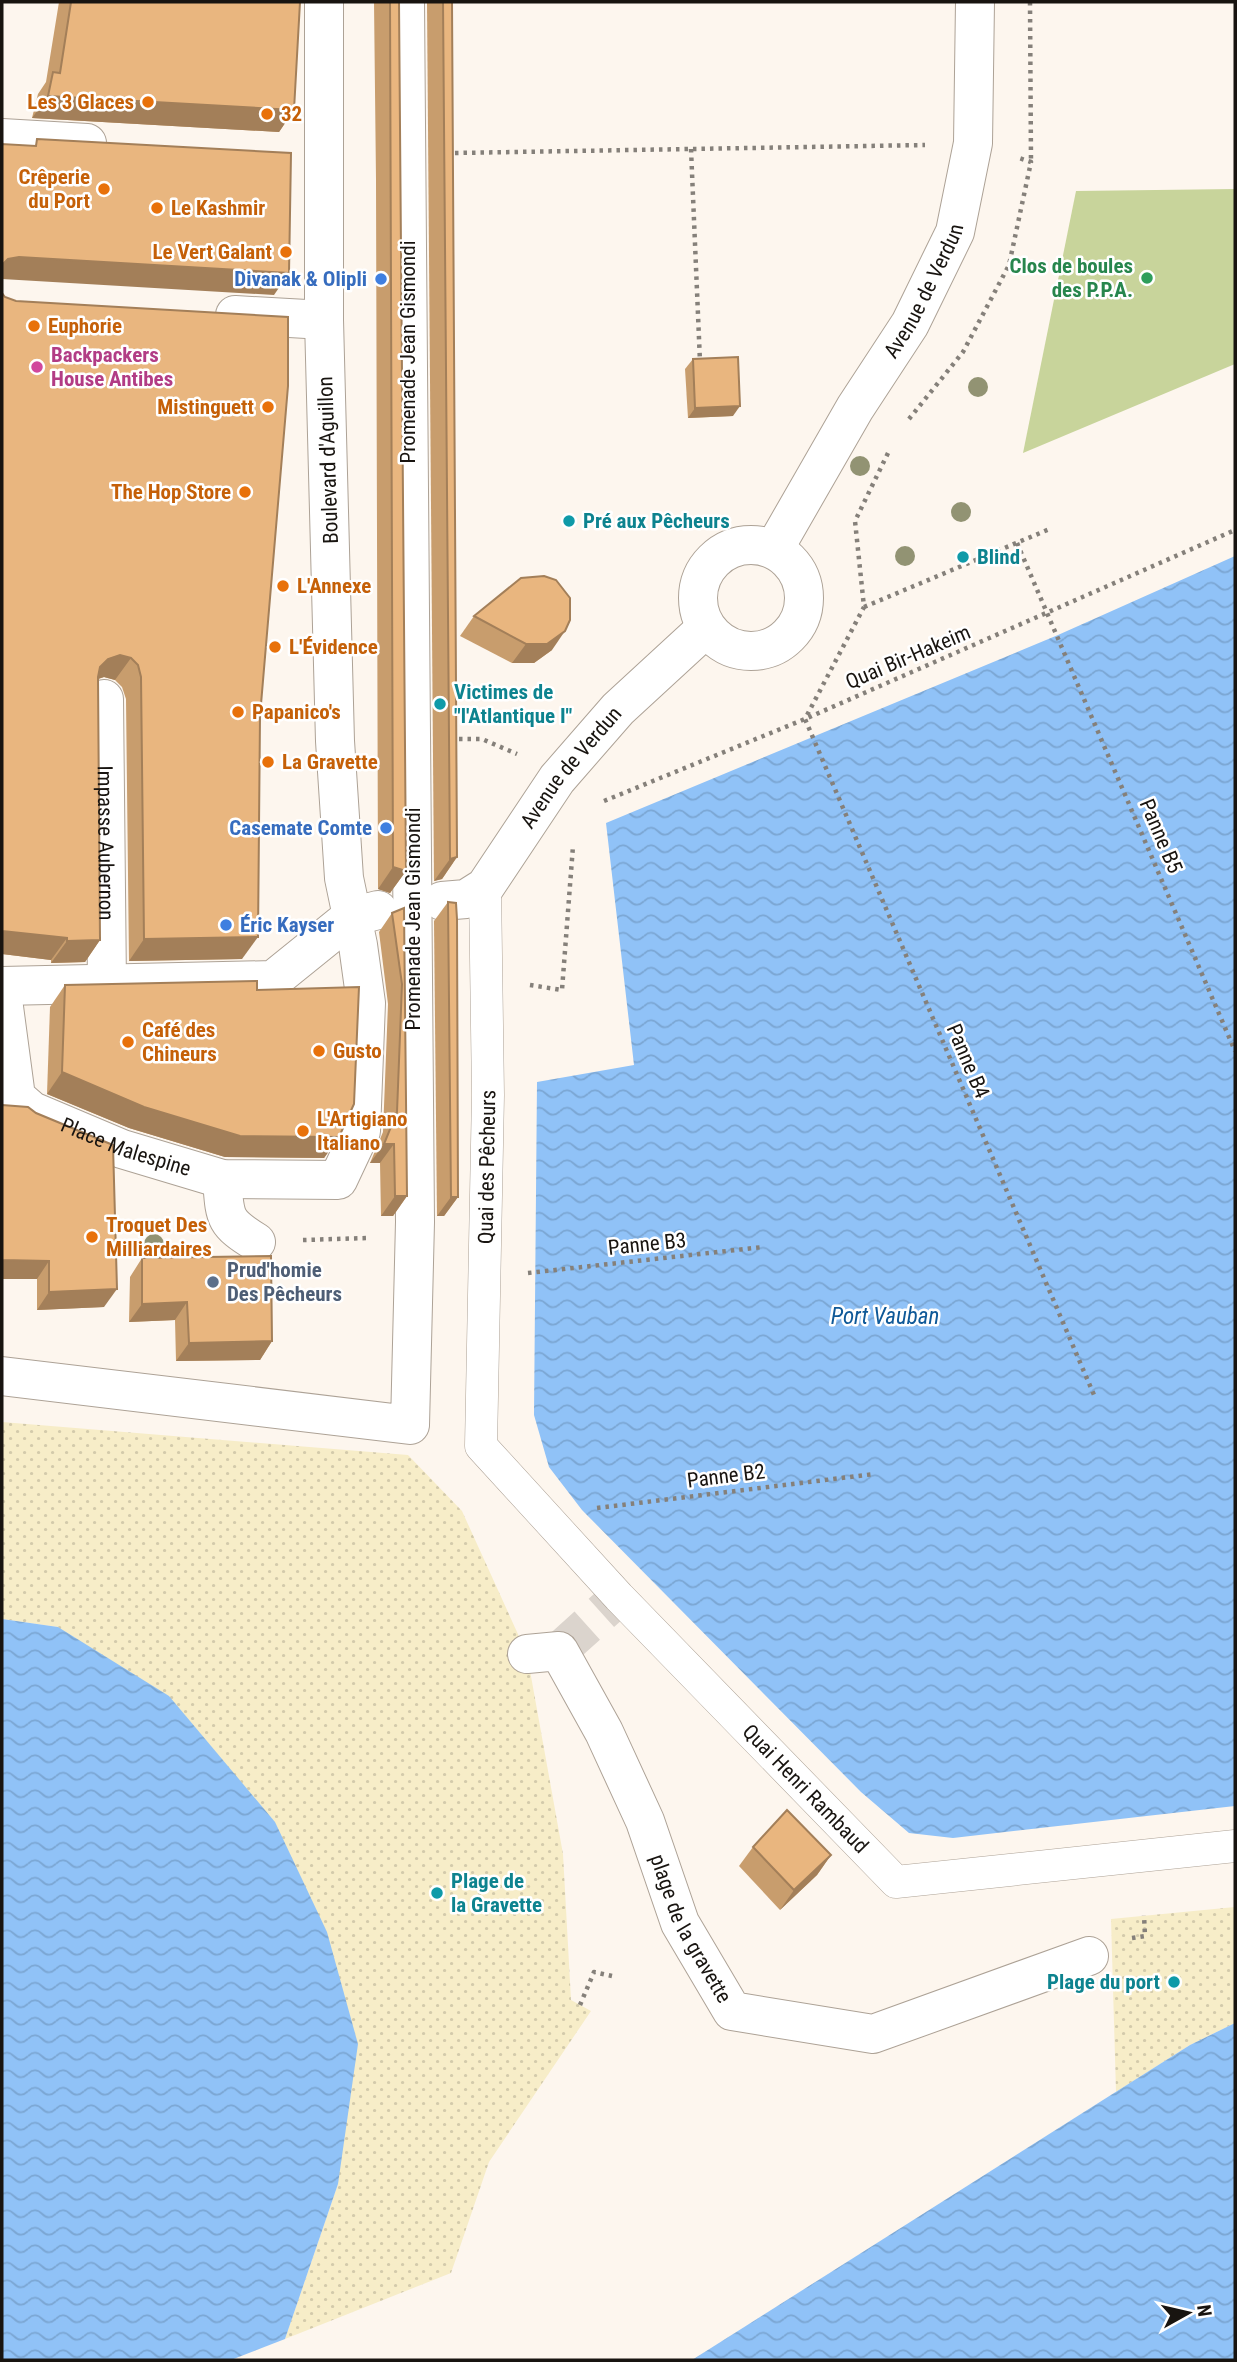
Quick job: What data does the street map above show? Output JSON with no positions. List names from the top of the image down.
{
  "streets": {
    "street": [
      "Avenue de Verdun",
      "Promenade Jean Gismondi",
      "Boulevard d'Aguillon",
      "Impasse Aubernon",
      "Place Malespine",
      "plage de la gravette"
    ],
    "lane": ["Quai des Pêcheurs", "Quai Henri Rambaud"],
    "path": [
      "Quai Bir-Hakeim",
      "Panne B5",
      "Panne B4",
      "Panne B3",
      "Panne B2"
    ]
  },
  "crossings": [
    ["Avenue de Verdun", "Quai des Pêcheurs"],
    ["Boulevard d'Aguillon", "Place Malespine"],
    ["Quai Bir-Hakeim", "Panne B5"],
    ["Quai Bir-Hakeim", "Panne B4"],
    ["Quai des Pêcheurs", "Quai Henri Rambaud"]
  ],
  "water": ["Port Vauban"],
  "places": [
    "Les 3 Glaces",
    "32",
    "Crêperie du Port",
    "Le Kashmir",
    "Le Vert Galant",
    "Clos de boules des P.P.A.",
    "Divanak & Olipli",
    "Euphorie",
    "Backpackers House Antibes",
    "Mistinguett",
    "The Hop Store",
    "Pré aux Pêcheurs",
    "Blind",
    "L'Annexe",
    "L'Évidence",
    "Victimes de \"l'Atlantique I\"",
    "Papanico's",
    "La Gravette",
    "Casemate Comte",
    "Éric Kayser",
    "Café des Chineurs",
    "Gusto",
    "L'Artigiano Italiano",
    "Troquet Des Milliardaires",
    "Prud'homie Des Pêcheurs",
    "Plage de la Gravette",
    "Plage du port"
  ],
  "north": "right"
}
